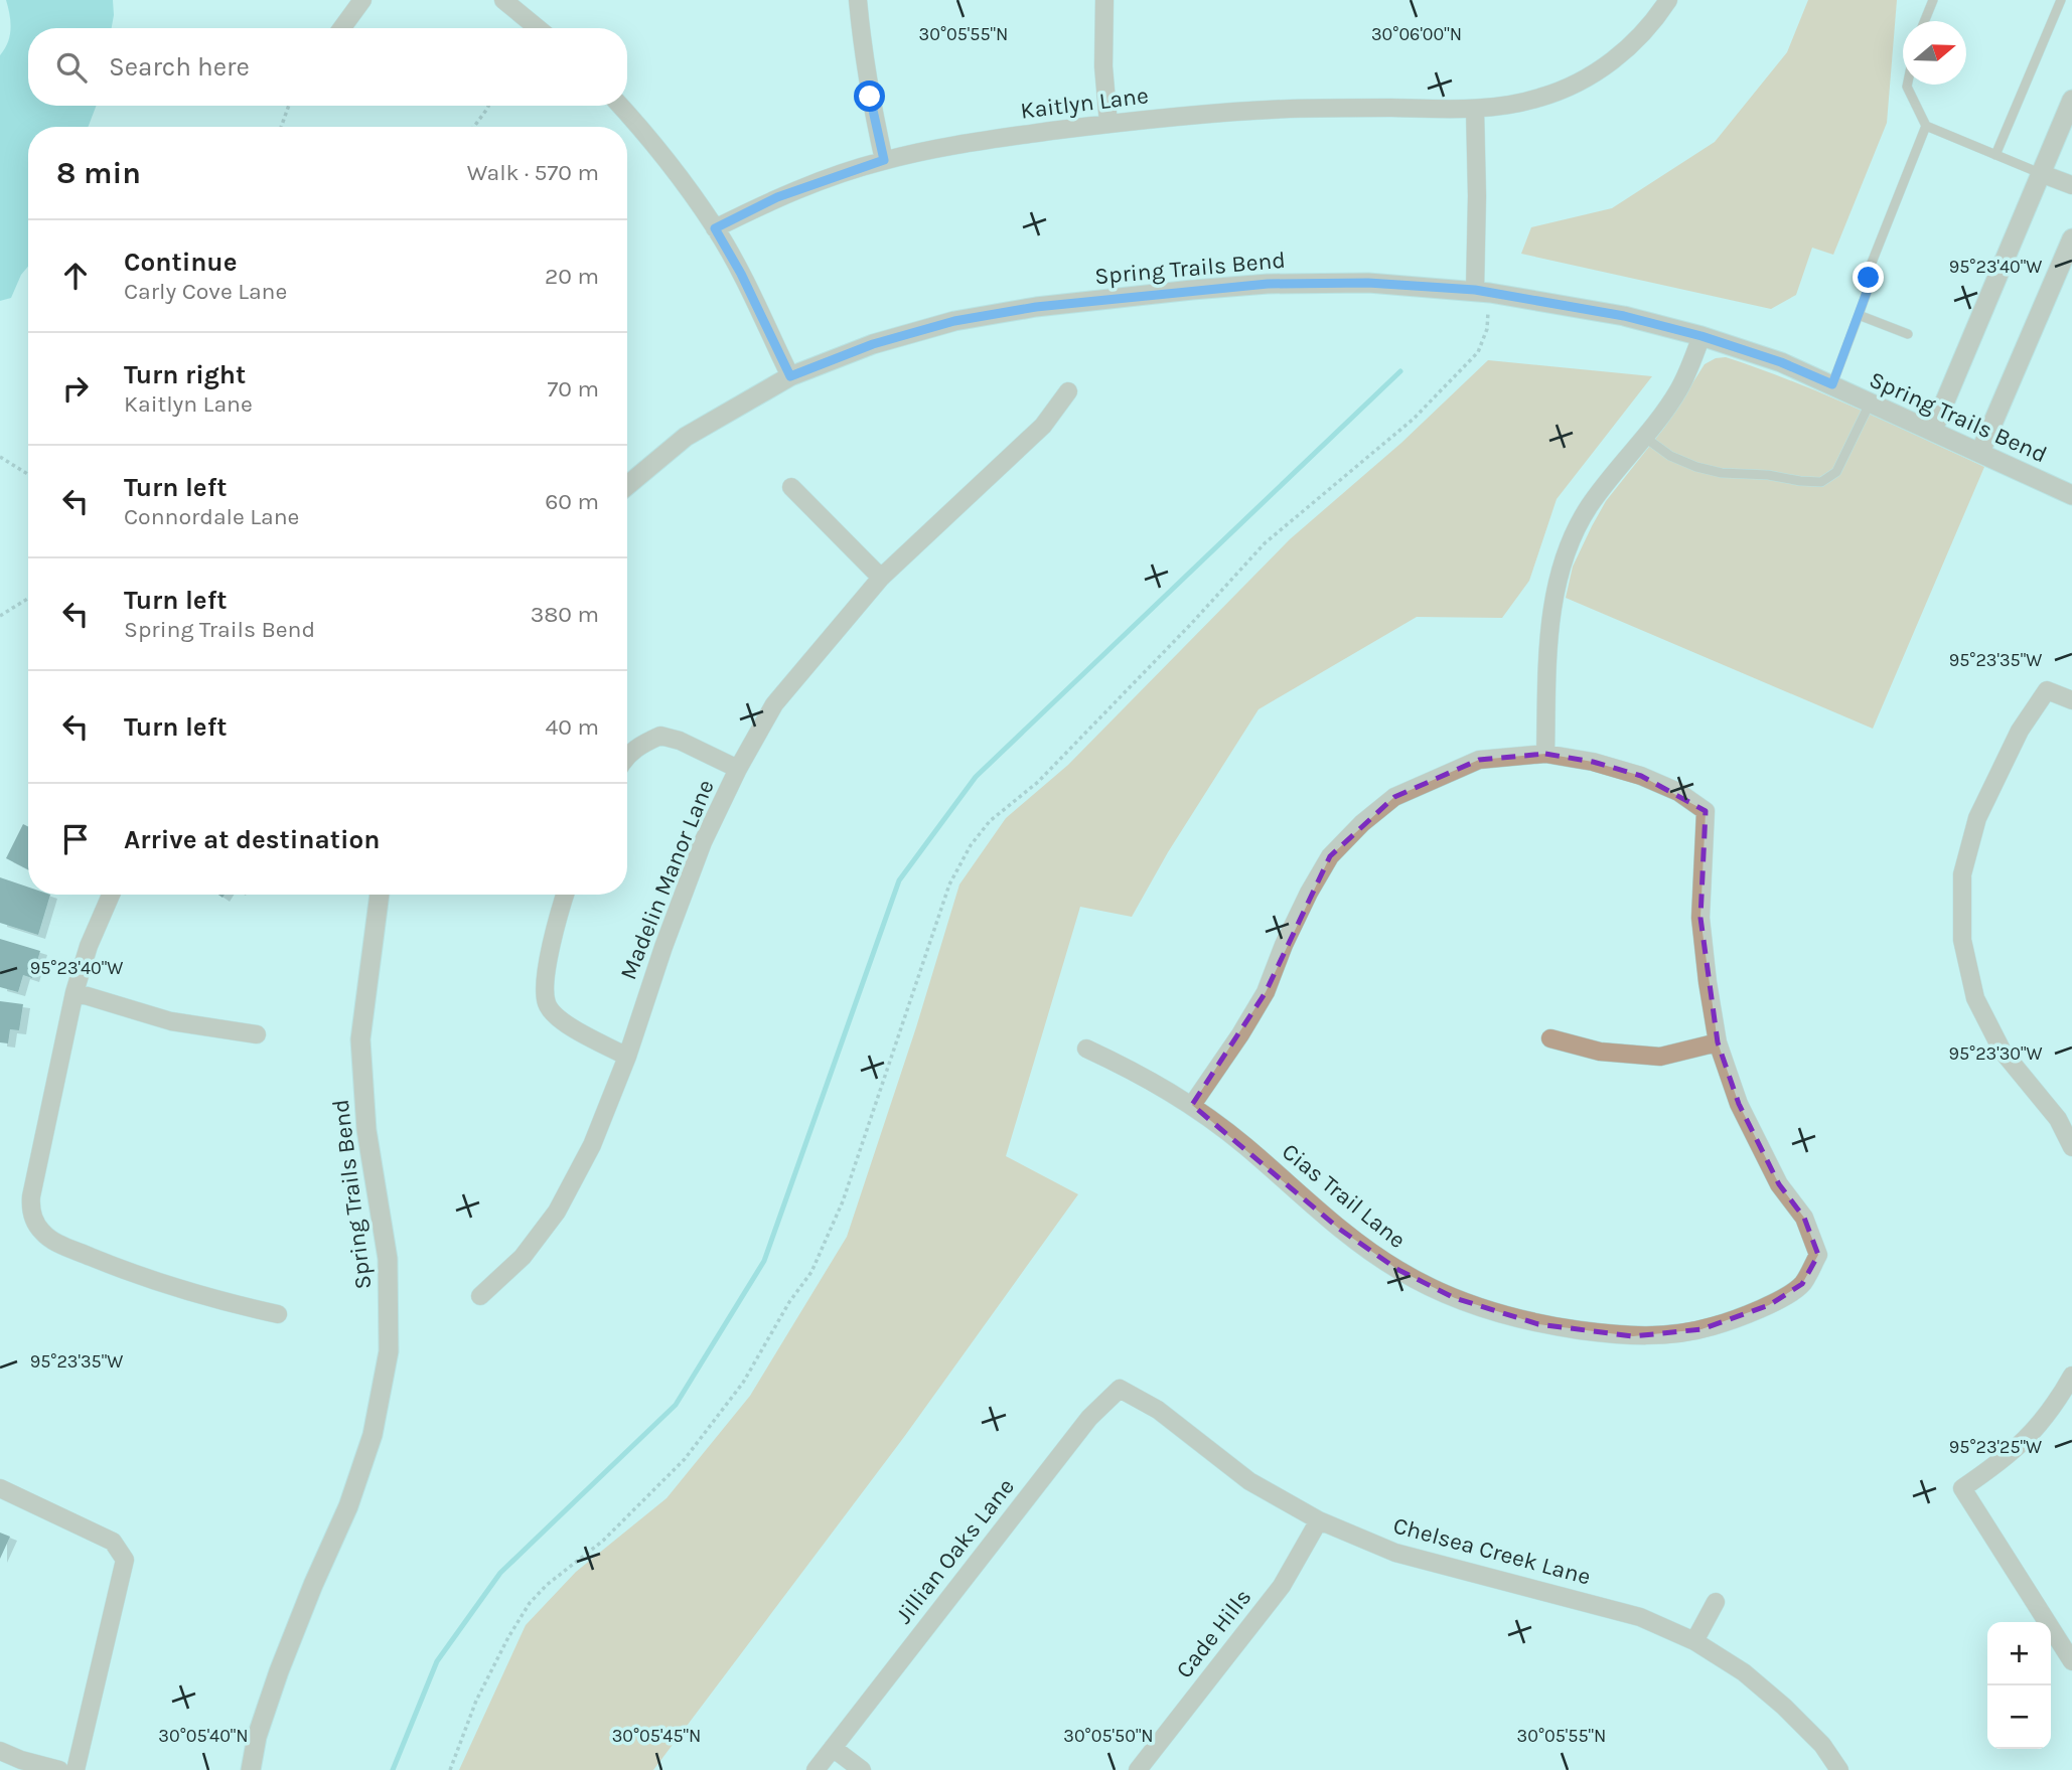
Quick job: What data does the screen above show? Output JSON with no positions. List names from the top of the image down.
{
  "streets": {
    "street": [
      "Kaitlyn Lane",
      "Spring Trails Bend",
      "Madelin Manor Lane",
      "Cias Trail Lane",
      "Jillian Oaks Lane",
      "Chelsea Creek Lane",
      "Cade Hills"
    ]
  },
  "crossings": [
    ["Jillian Oaks Lane", "Chelsea Creek Lane"],
    ["Chelsea Creek Lane", "Cade Hills"]
  ],
  "north": "right",
  "page": {
    "search": "Search here",
    "heading": ["8 min", "Walk · 570 m"],
    "list": [
      ["Continue", "Carly Cove Lane", "20 m"],
      ["Turn right", "Kaitlyn Lane", "70 m"],
      ["Turn left", "Connordale Lane", "60 m"],
      ["Turn left", "Spring Trails Bend", "380 m"],
      ["Turn left", "40 m"],
      "Arrive at destination"
    ],
    "map_buttons": ["+", "−"]
  },
  "coordinates": [
    "30°05'55\"N",
    "30°06'00\"N",
    "95°23'40\"W",
    "95°23'35\"W",
    "95°23'30\"W",
    "95°23'25\"W",
    "30°05'40\"N",
    "30°05'45\"N",
    "30°05'50\"N"
  ]
}
